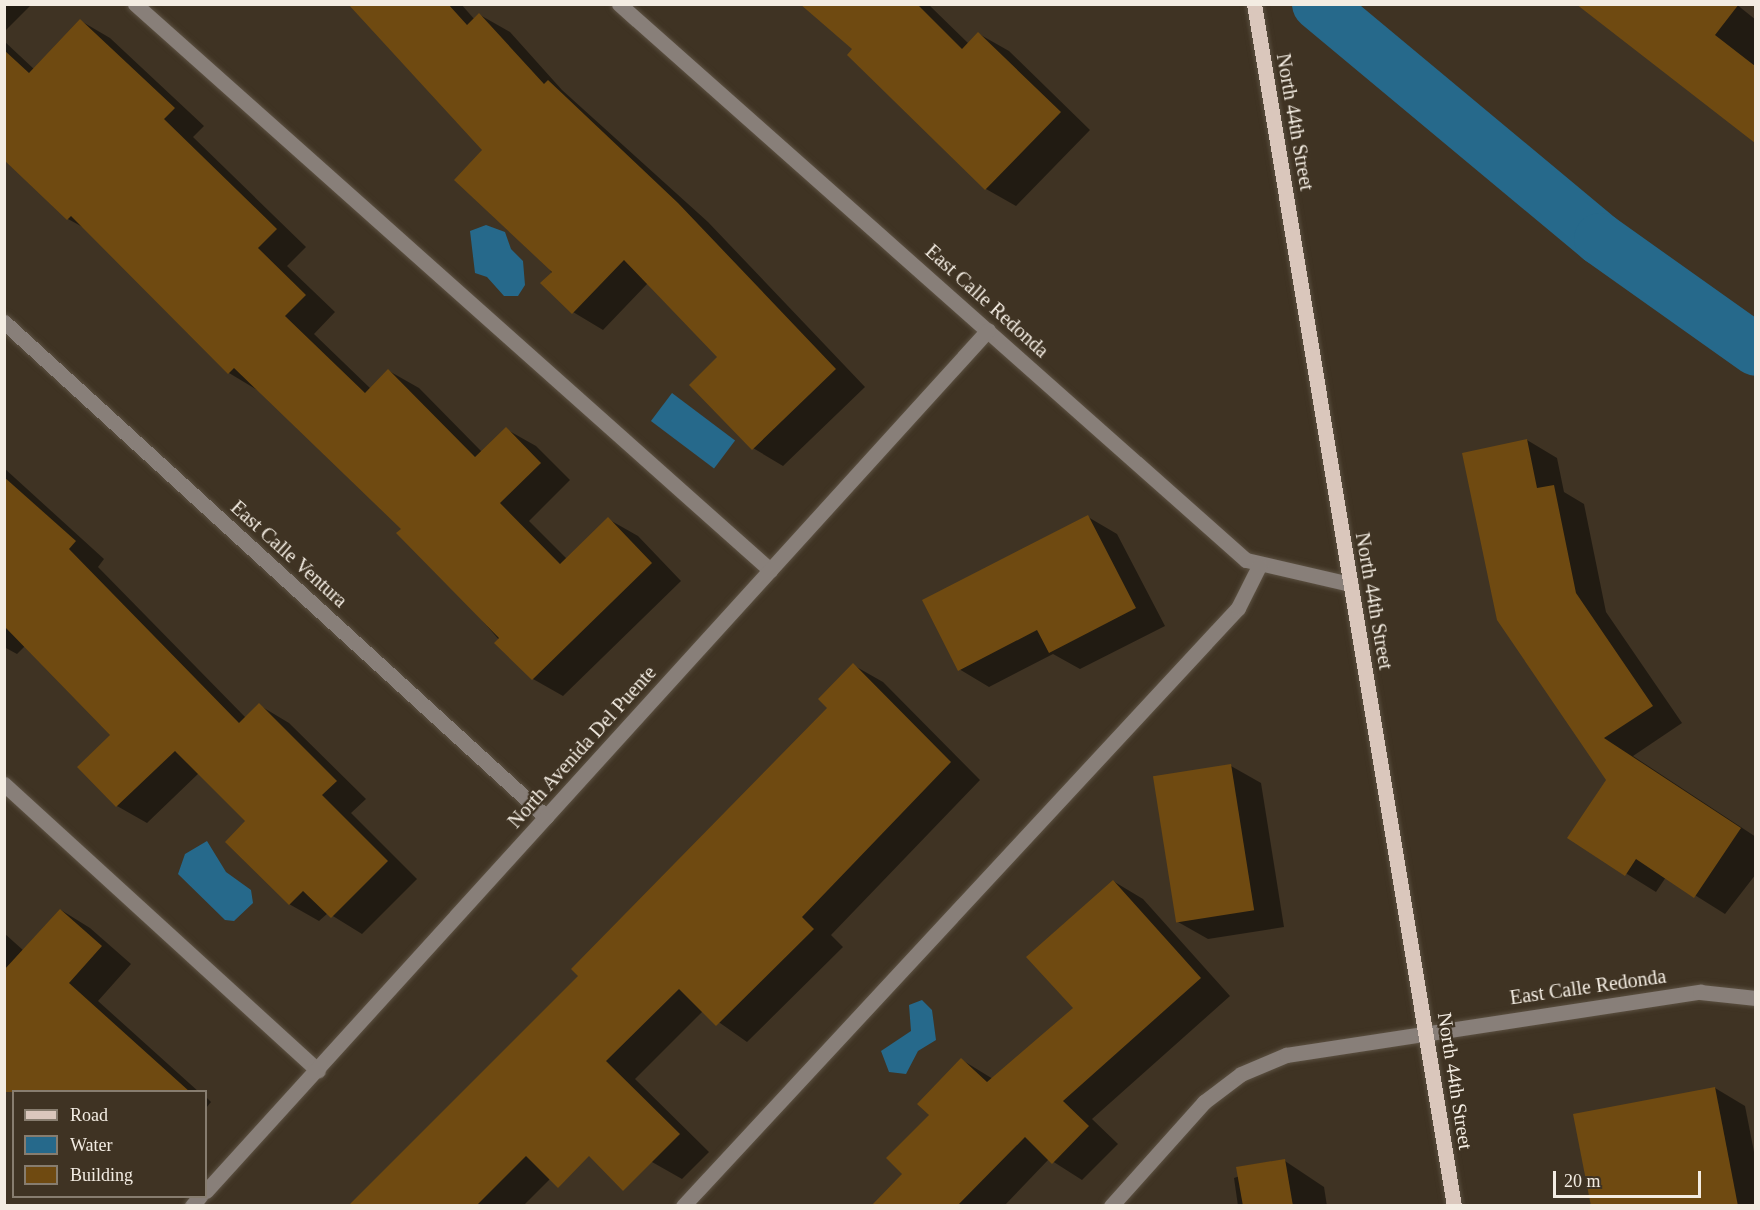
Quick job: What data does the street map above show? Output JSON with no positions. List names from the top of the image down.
{
  "streets": {
    "main road": ["North 44th Street"],
    "street": ["East Calle Redonda", "East Calle Ventura", "North Avenida Del Puente"]
  },
  "crossings": [
    ["North 44th Street", "East Calle Redonda"],
    ["East Calle Redonda", "North Avenida Del Puente"],
    ["East Calle Ventura", "North Avenida Del Puente"]
  ],
  "legend": ["Road", "Water", "Building"],
  "scale_bar": "20 m"
}
